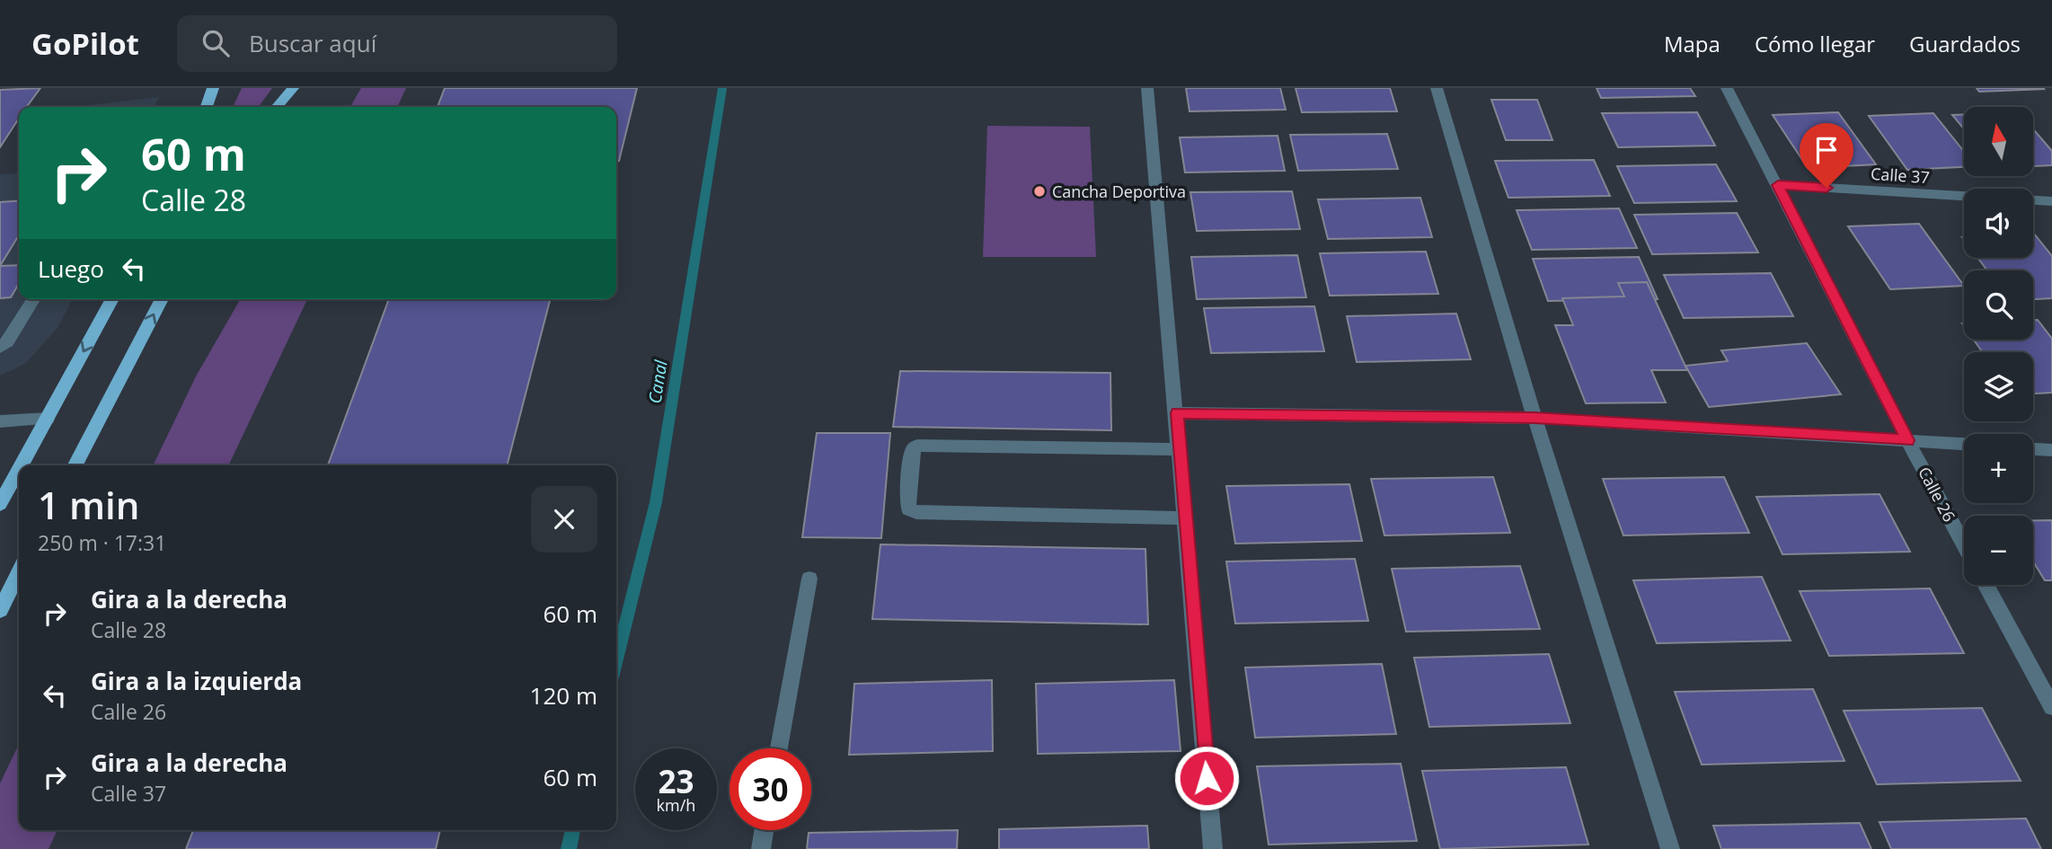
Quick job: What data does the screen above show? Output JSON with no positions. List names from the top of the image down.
{
  "streets": {
    "street": ["Calle 37", "Calle 26"]
  },
  "crossings": [
    ["Calle 37", "Calle 26"]
  ],
  "water": ["Canal"],
  "places": ["Cancha Deportiva"],
  "north": "top",
  "page": {
    "header": "GoPilot",
    "search": "Buscar aquí",
    "nav": ["Mapa", "Cómo llegar", "Guardados"],
    "map_buttons": ["+", "−"],
    "turn": ["60 m", "Calle 28"],
    "then": "Luego",
    "heading": ["1 min", "250 m · 17:31"],
    "list": [
      {
        "name": "Gira a la derecha",
        "note": "Calle 28",
        "value": "60 m"
      },
      {
        "name": "Gira a la izquierda",
        "note": "Calle 26",
        "value": "120 m"
      },
      {
        "name": "Gira a la derecha",
        "note": "Calle 37",
        "value": "60 m"
      }
    ],
    "speed": "23 km/h",
    "limit": "30"
  }
}
